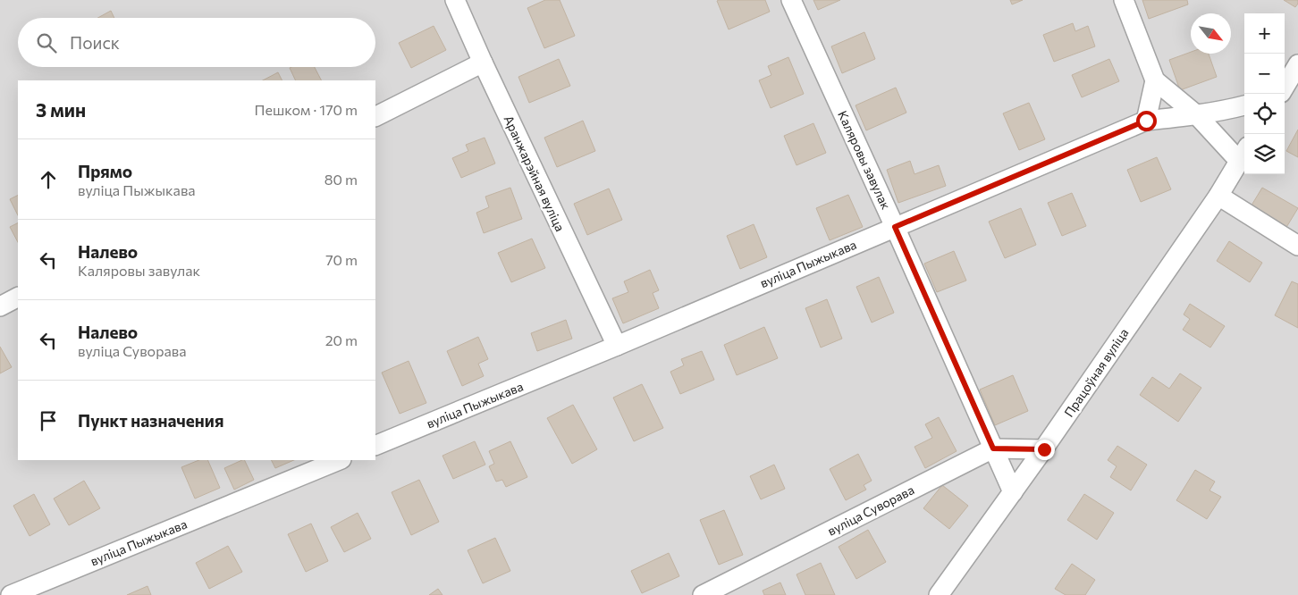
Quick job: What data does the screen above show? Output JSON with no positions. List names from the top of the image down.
{
  "streets": {
    "street": [
      "Каляровы завулак",
      "Аранжарэйная вуліца",
      "вуліца Пыжыкава",
      "Працоўная вуліца",
      "вуліца Суворава"
    ]
  },
  "crossings": [
    ["Каляровы завулак", "вуліца Пыжыкава"],
    ["Каляровы завулак", "Працоўная вуліца"],
    ["Каляровы завулак", "вуліца Суворава"],
    ["Аранжарэйная вуліца", "вуліца Пыжыкава"],
    ["Працоўная вуліца", "вуліца Суворава"]
  ],
  "north": "bottom right",
  "page": {
    "map_buttons": ["+", "−"],
    "search": "Поиск",
    "heading": ["3 мин", "Пешком · 170 m"],
    "list": [
      ["Прямо", "вуліца Пыжыкава", "80 m"],
      ["Налево", "Каляровы завулак", "70 m"],
      ["Налево", "вуліца Суворава", "20 m"],
      "Пункт назначения"
    ]
  }
}
